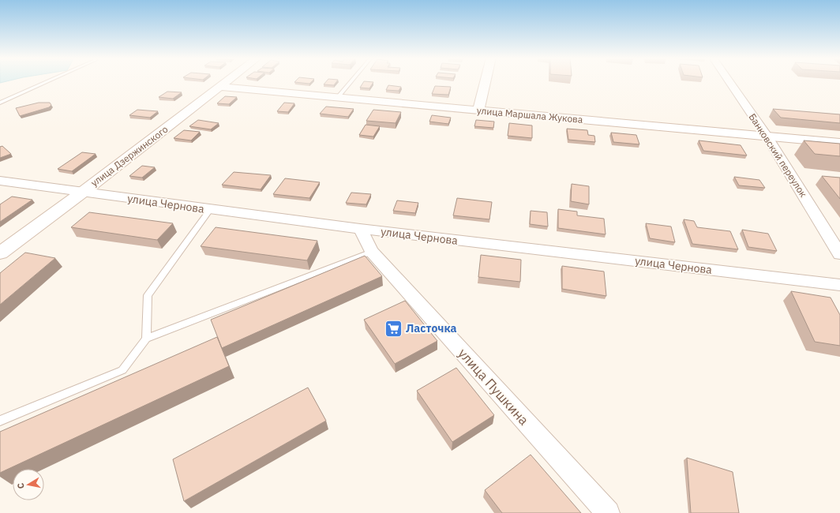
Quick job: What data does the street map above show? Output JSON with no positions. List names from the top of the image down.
{
  "streets": {
    "street": [
      "улица Маршала Жукова",
      "Банковский переулок",
      "улица Дзержинского",
      "улица Чернова",
      "улица Пушкина"
    ]
  },
  "crossings": [
    ["улица Маршала Жукова", "Банковский переулок"],
    ["улица Маршала Жукова", "улица Дзержинского"],
    ["улица Дзержинского", "улица Чернова"],
    ["улица Чернова", "улица Пушкина"]
  ],
  "places": {
    "supermarket": ["Ласточка"]
  },
  "north": "left"
}
